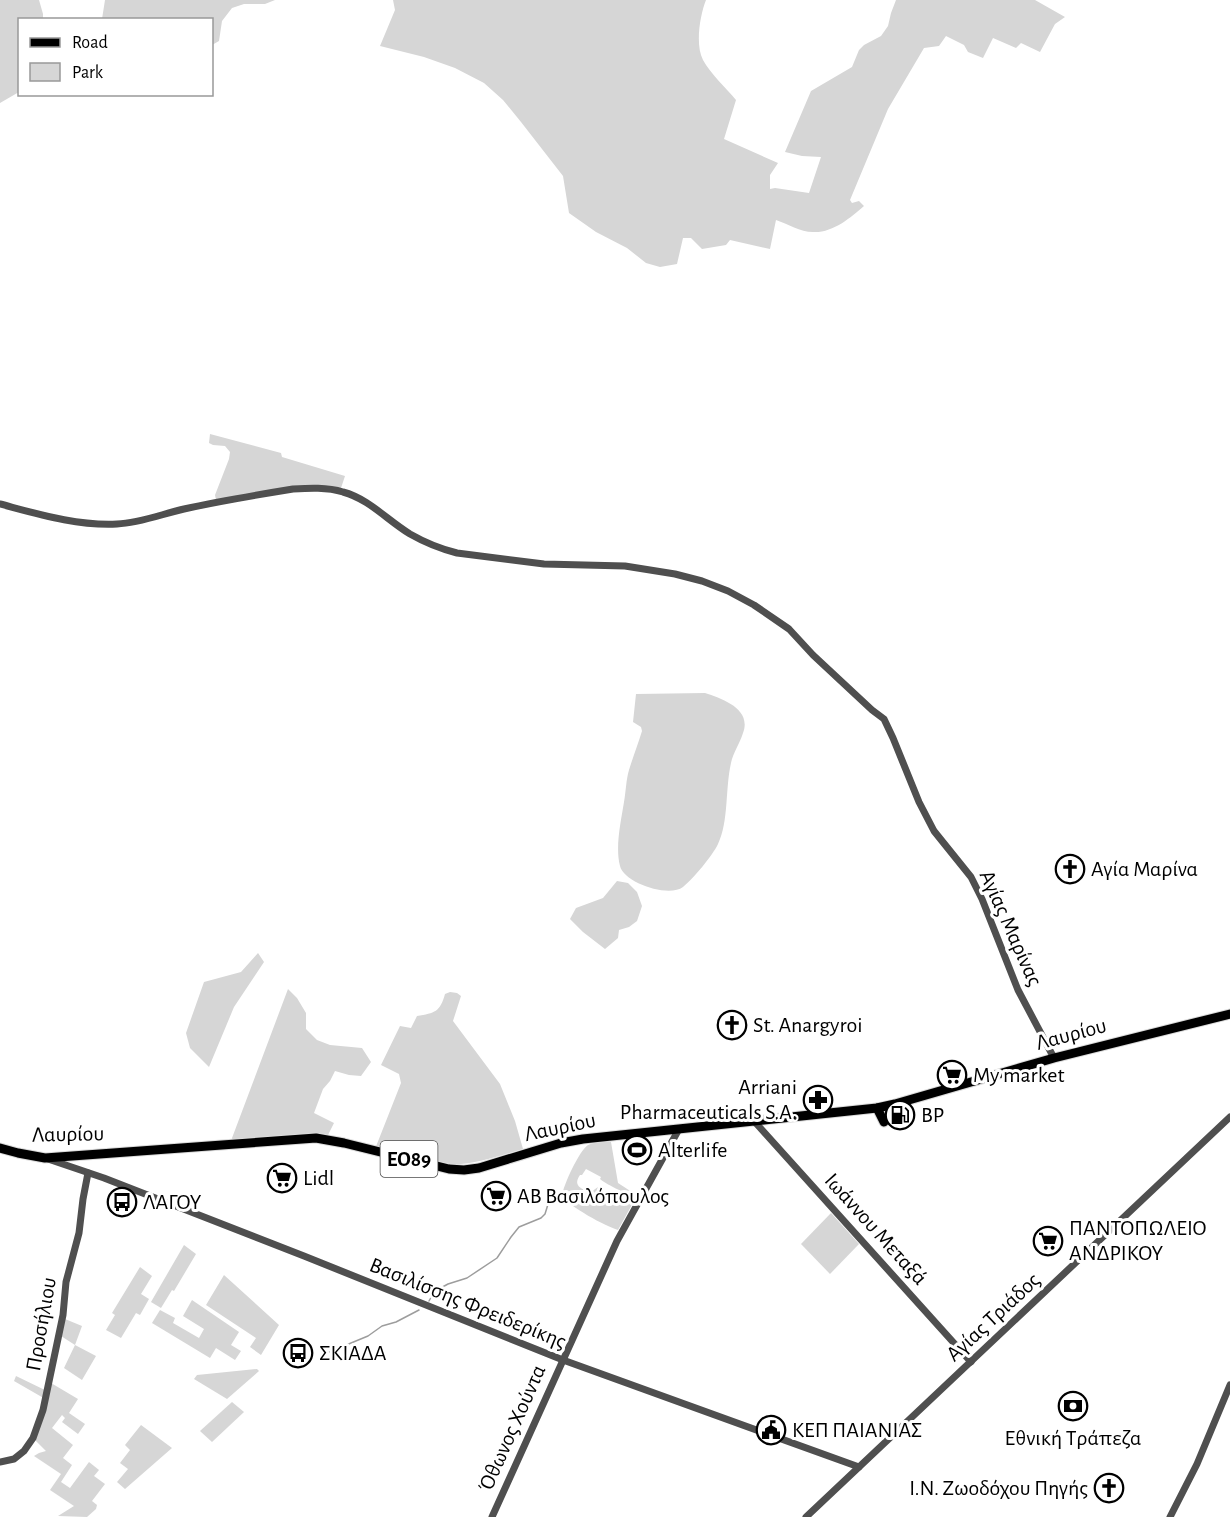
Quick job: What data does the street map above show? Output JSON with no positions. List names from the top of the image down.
{
  "streets": {
    "main road": ["Λαυρίου", "ΕΟ89"],
    "street": [
      "Αγίας Μαρίνας",
      "Ιωάννου Μεταξά",
      "Βασιλίσσης Φρειδερίκης",
      "Αγίας Τριάδος",
      "Προσήλιου",
      "Όθωνος Χούντα"
    ]
  },
  "crossings": [
    ["Αγίας Μαρίνας", "Λαυρίου"],
    ["Λαυρίου", "Ιωάννου Μεταξά"],
    ["Λαυρίου", "Βασιλίσσης Φρειδερίκης"],
    ["Λαυρίου", "Όθωνος Χούντα"],
    ["Ιωάννου Μεταξά", "Αγίας Τριάδος"],
    ["Βασιλίσσης Φρειδερίκης", "Αγίας Τριάδος"],
    ["Βασιλίσσης Φρειδερίκης", "Προσήλιου"],
    ["Βασιλίσσης Φρειδερίκης", "Όθωνος Χούντα"]
  ],
  "places": {
    "church": ["Αγία Μαρίνα", "St. Anargyroi", "Ι.Ν. Ζωοδόχου Πηγής"],
    "supermarket": [
      "My market",
      "Lidl",
      "ΑΒ Βασιλόπουλος",
      "ΠΑΝΤΟΠΩΛΕΙΟ ΑΝΔΡΙΚΟΥ"
    ],
    "pharmacy": ["Arriani Pharmaceuticals S.A."],
    "fuel station": ["BP"],
    "sports": ["Alterlife"],
    "bus stop": ["ΛΑΓΟΥ", "ΣΚΙΑΔΑ"],
    "bank": ["Εθνική Τράπεζα"],
    "public building": ["ΚΕΠ ΠΑΙΑΝΙΑΣ"]
  },
  "legend": ["Road", "Park"]
}
